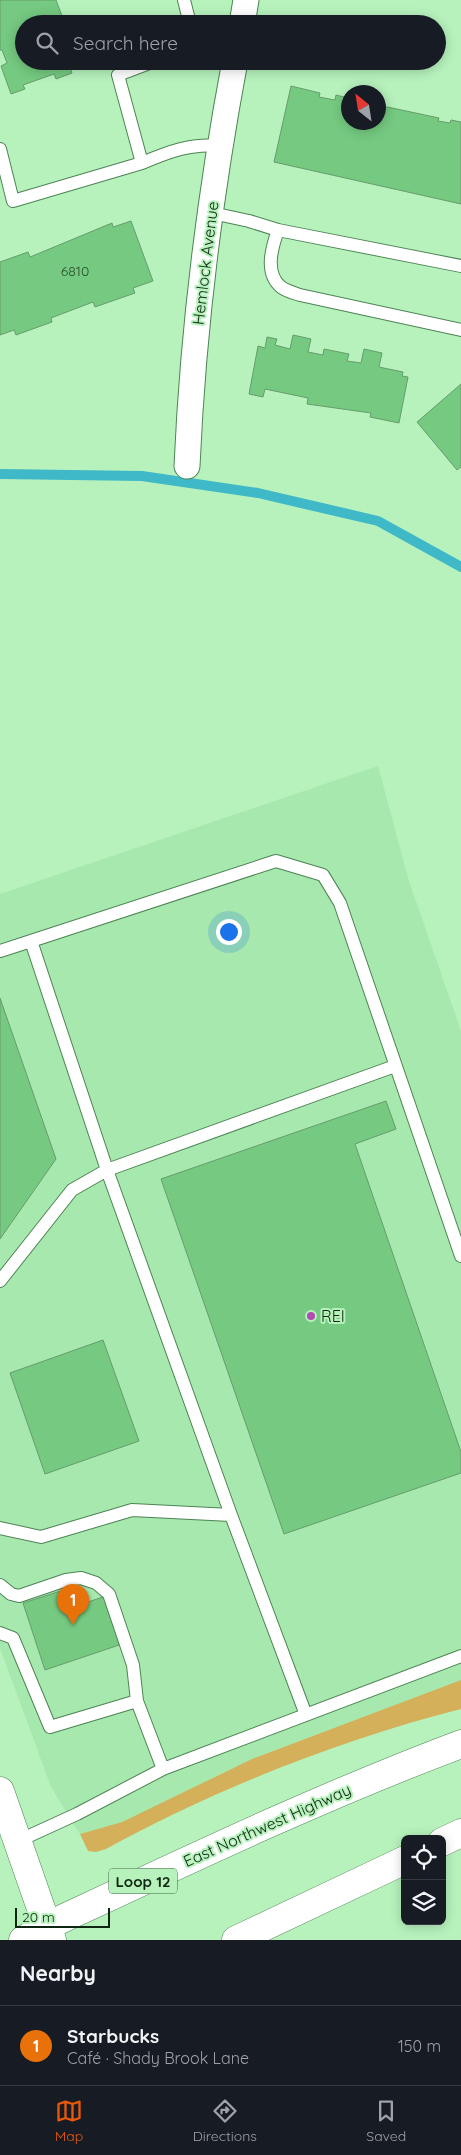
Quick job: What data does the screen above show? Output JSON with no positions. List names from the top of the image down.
{
  "streets": {
    "main road": ["East Northwest Highway", "Loop 12"],
    "street": ["Hemlock Avenue"]
  },
  "places": ["REI"],
  "house_numbers": ["6810"],
  "scale_bar": "20 m",
  "north": "top left",
  "page": {
    "search": "Search here",
    "pins": "1",
    "scale": "20 m",
    "heading": "Nearby",
    "list": [
      {
        "mark": "1",
        "name": "Starbucks",
        "note": "Café · Shady Brook Lane",
        "value": "150 m"
      }
    ],
    "nav": ["Map", "Directions", "Saved"]
  }
}
